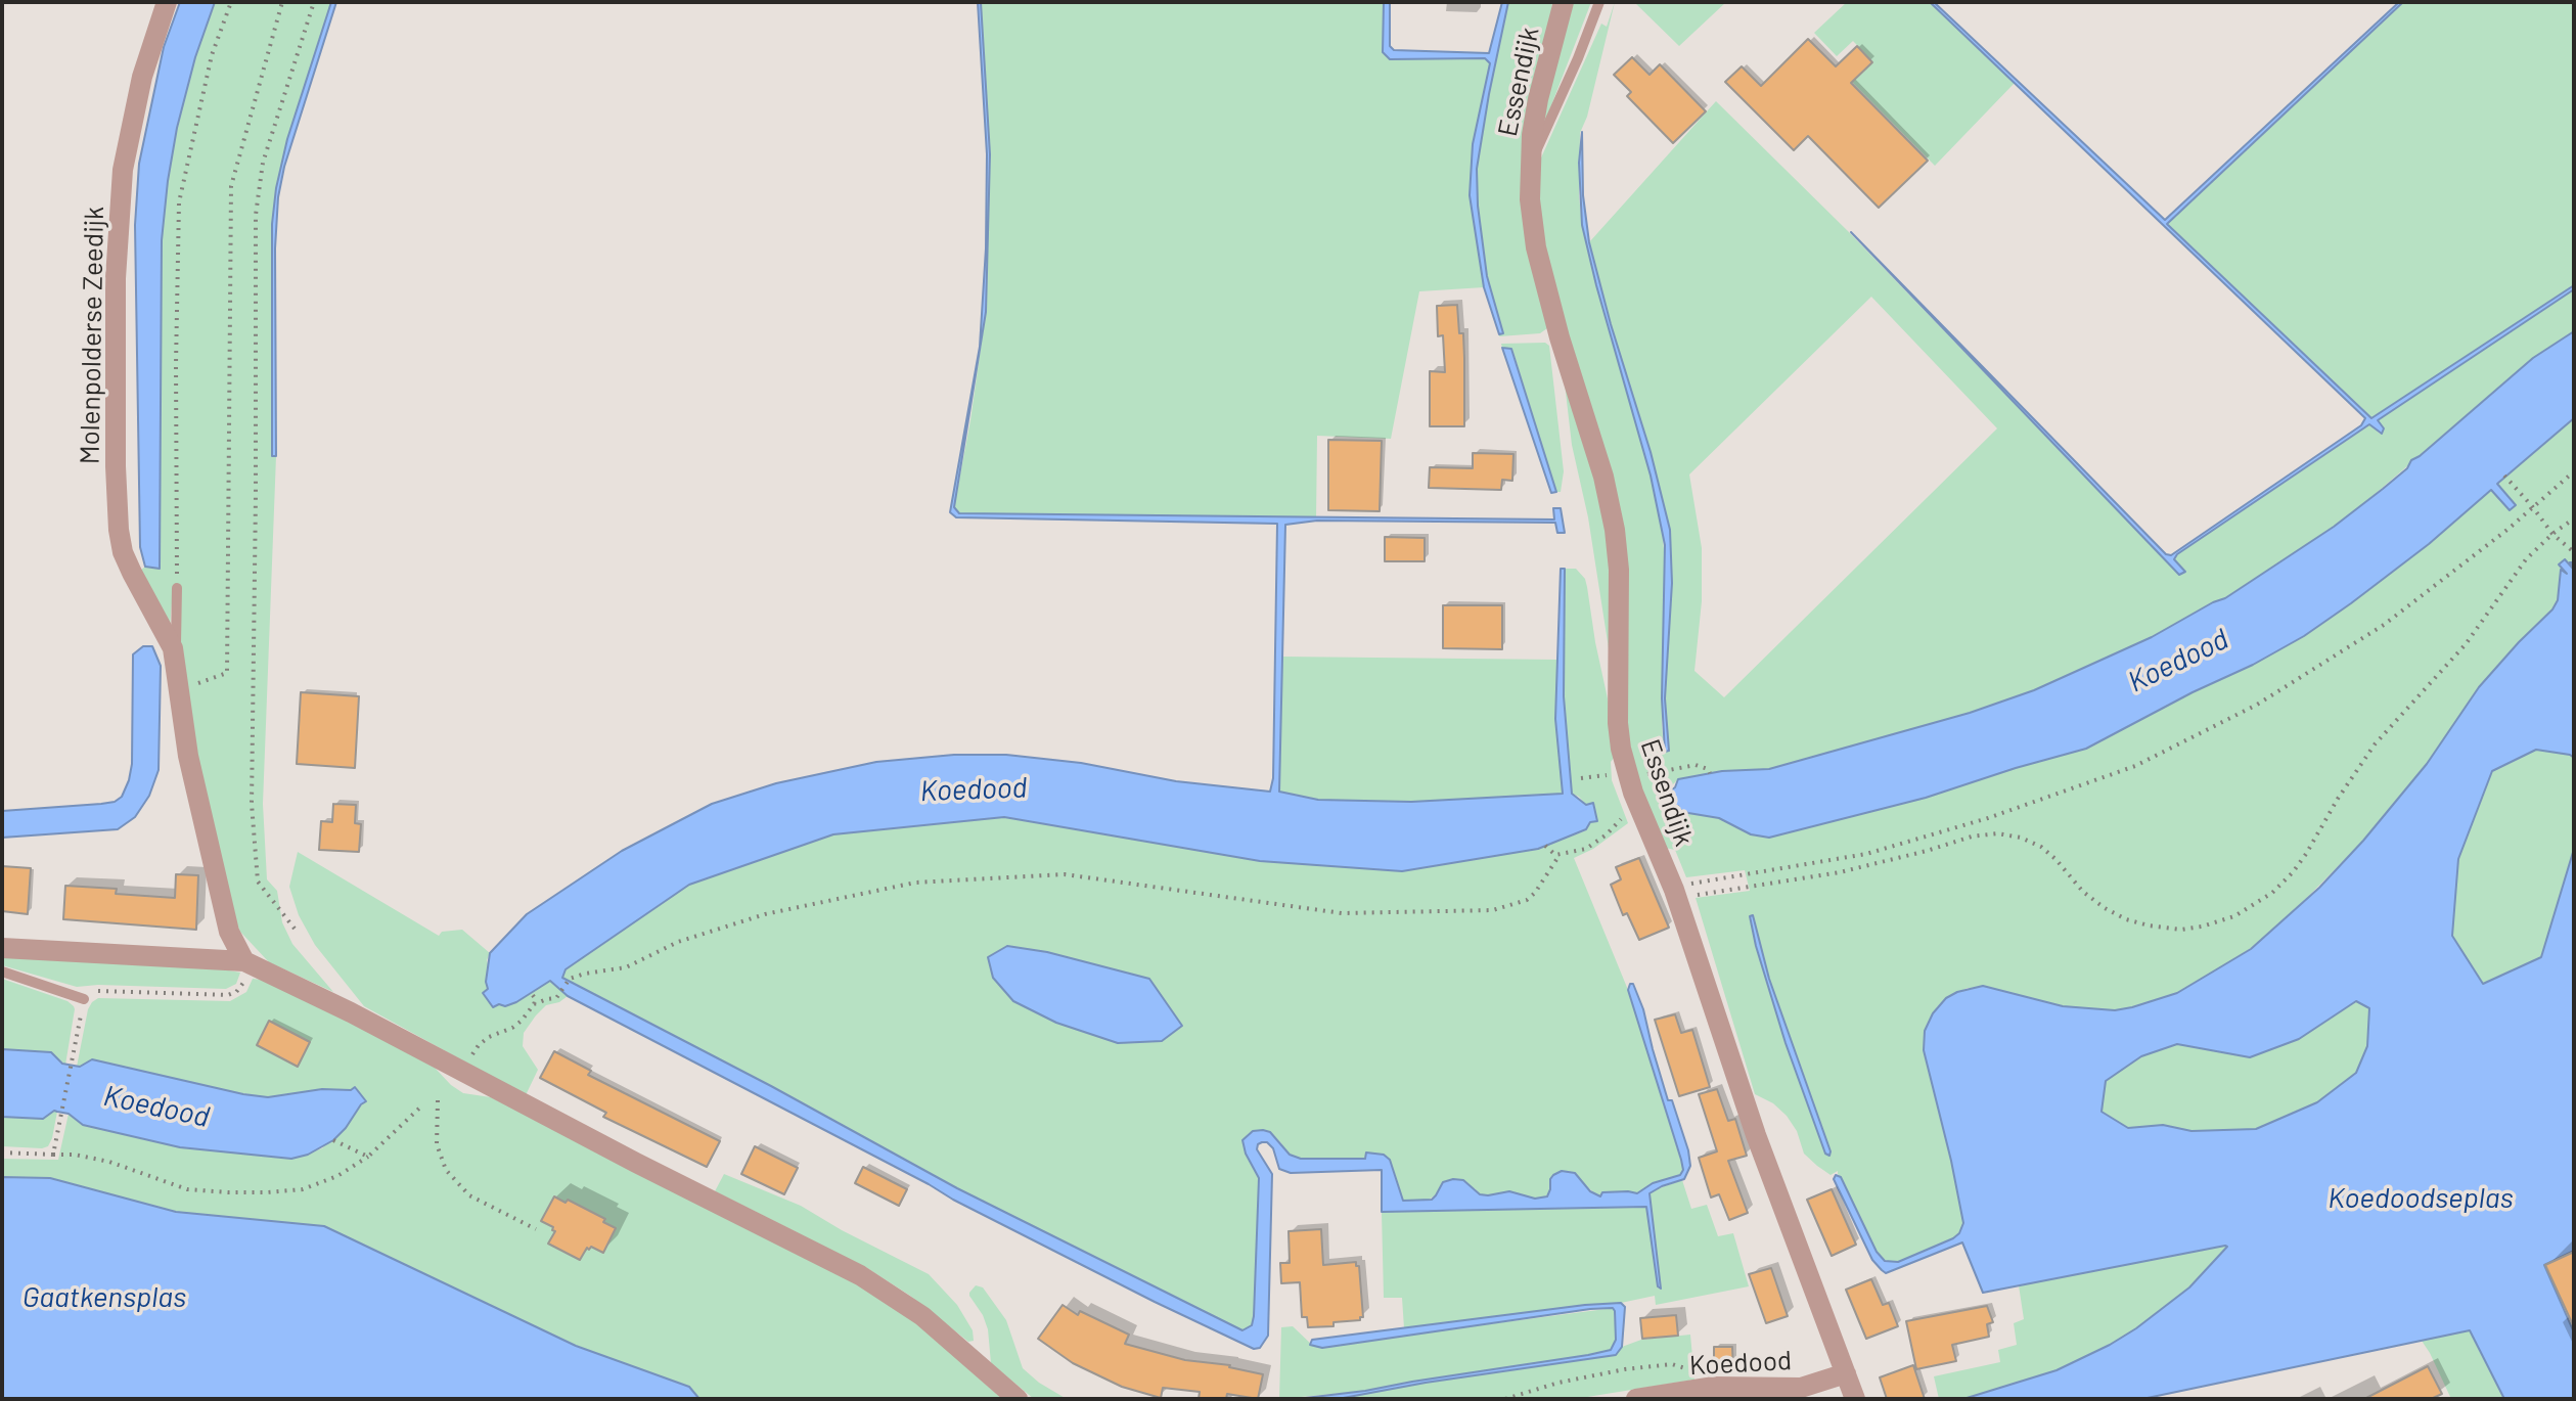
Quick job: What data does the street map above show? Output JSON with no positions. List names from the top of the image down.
{
  "streets": {
    "street": ["Essendijk", "Molenpolderse Zeedijk", "Koedood"]
  },
  "crossings": [
    ["Essendijk", "Koedood"]
  ],
  "water": ["Koedood", "Koedoodseplas", "Gaatkensplas"]
}
